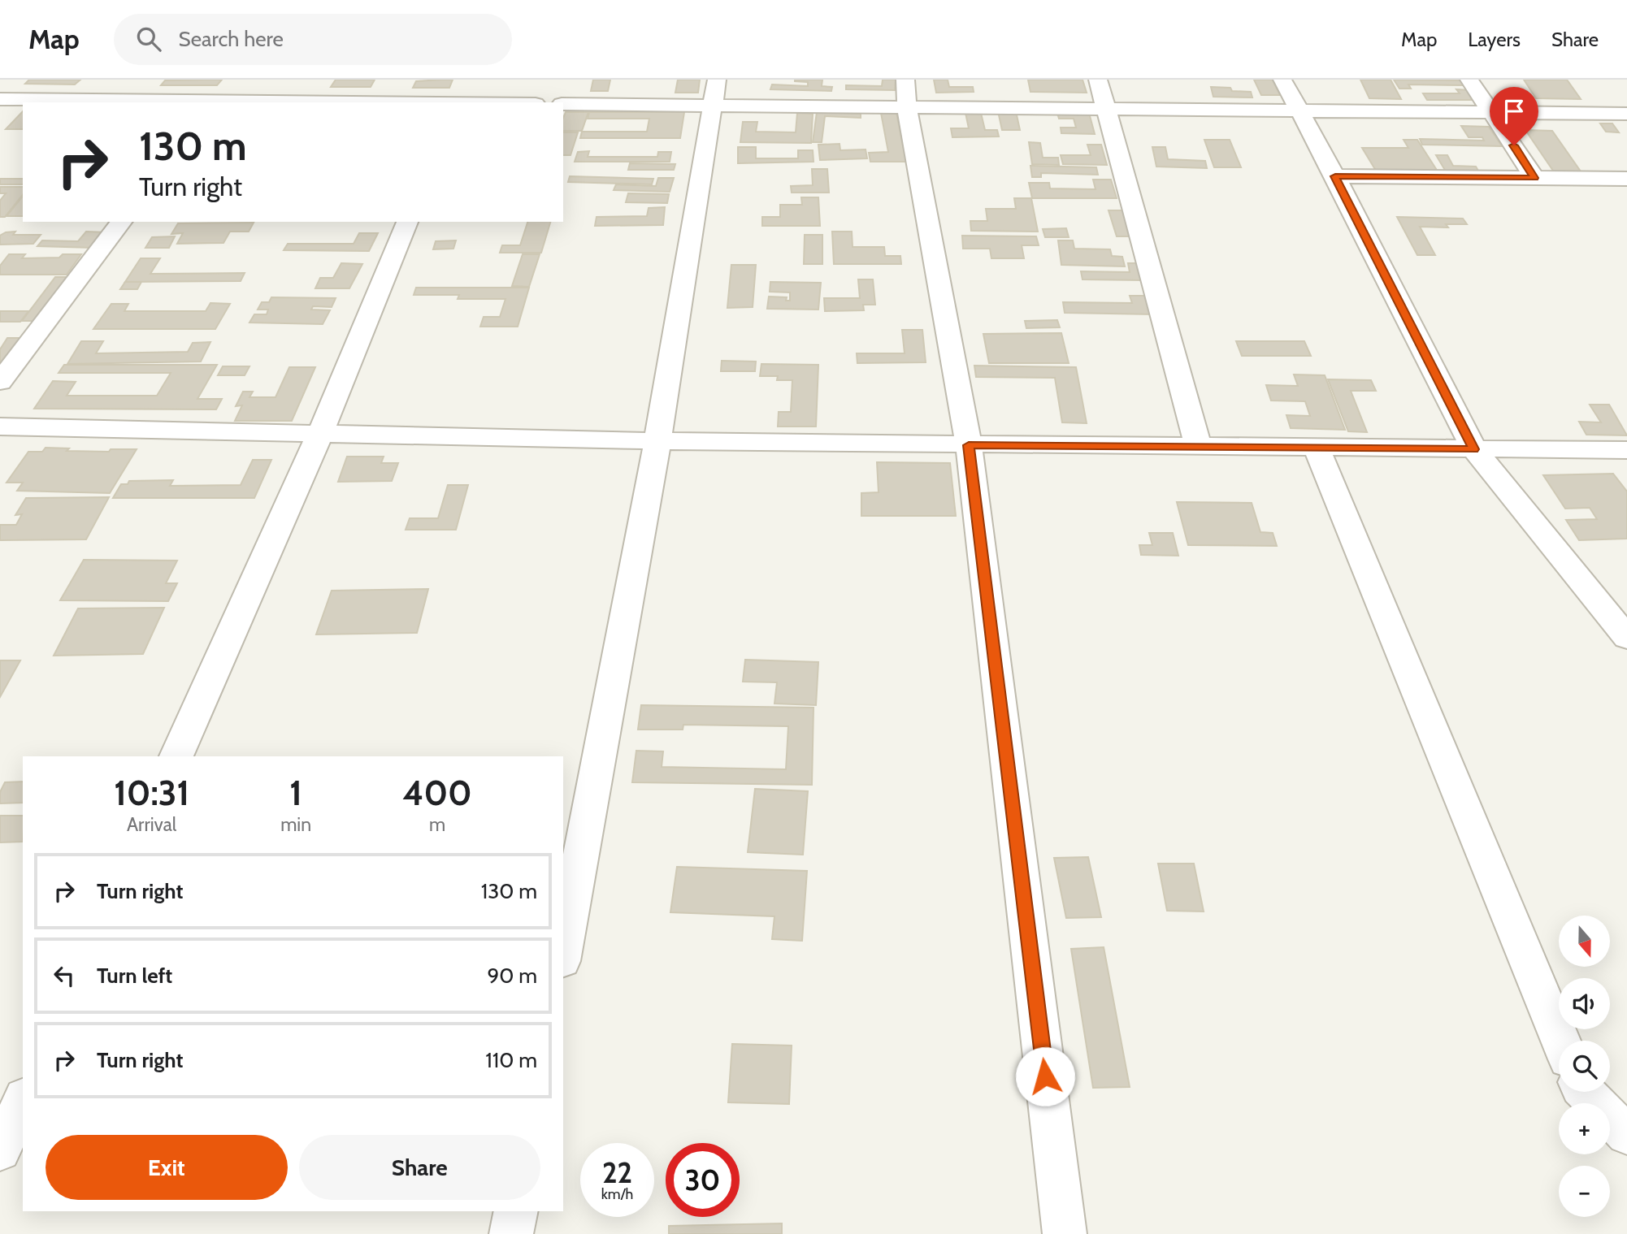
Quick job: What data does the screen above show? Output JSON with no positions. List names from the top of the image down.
{
  "north": "bottom",
  "page": {
    "header": "Map",
    "search": "Search here",
    "nav": ["Map", "Layers", "Share"],
    "turn": ["130 m", "Turn right"],
    "eta": [
      "10:31",
      "Arrival",
      "1",
      "min",
      "400",
      "m"
    ],
    "list": [
      {
        "name": "Turn right",
        "value": "130 m"
      },
      {
        "name": "Turn left",
        "value": "90 m"
      },
      {
        "name": "Turn right",
        "value": "110 m"
      }
    ],
    "map_buttons": ["+", "−"],
    "buttons": ["Exit", "Share"],
    "speed": "22 km/h",
    "limit": "30"
  }
}
